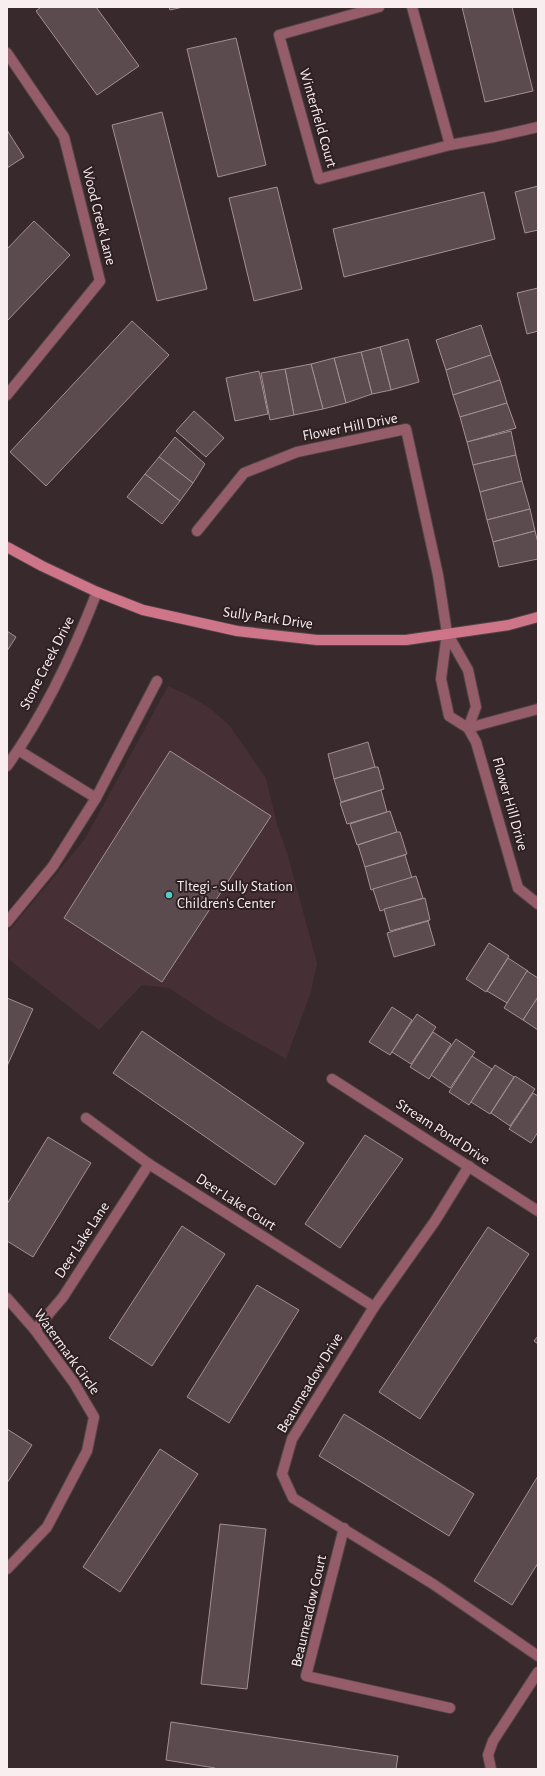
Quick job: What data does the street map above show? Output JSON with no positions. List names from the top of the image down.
{
  "streets": {
    "street": [
      "Winterfield Court",
      "Wood Creek Lane",
      "Flower Hill Drive",
      "Sully Park Drive",
      "Stone Creek Drive",
      "Stream Pond Drive",
      "Deer Lake Court",
      "Deer Lake Lane",
      "Watermark Circle",
      "Beaumeadow Drive",
      "Beaumeadow Court"
    ]
  },
  "crossings": [
    ["Flower Hill Drive", "Sully Park Drive"],
    ["Sully Park Drive", "Stone Creek Drive"],
    ["Stream Pond Drive", "Beaumeadow Drive"],
    ["Deer Lake Court", "Deer Lake Lane"],
    ["Deer Lake Court", "Beaumeadow Drive"],
    ["Deer Lake Lane", "Watermark Circle"],
    ["Beaumeadow Drive", "Beaumeadow Court"]
  ],
  "places": ["Tltegi - Sully Station Children's Center"]
}
